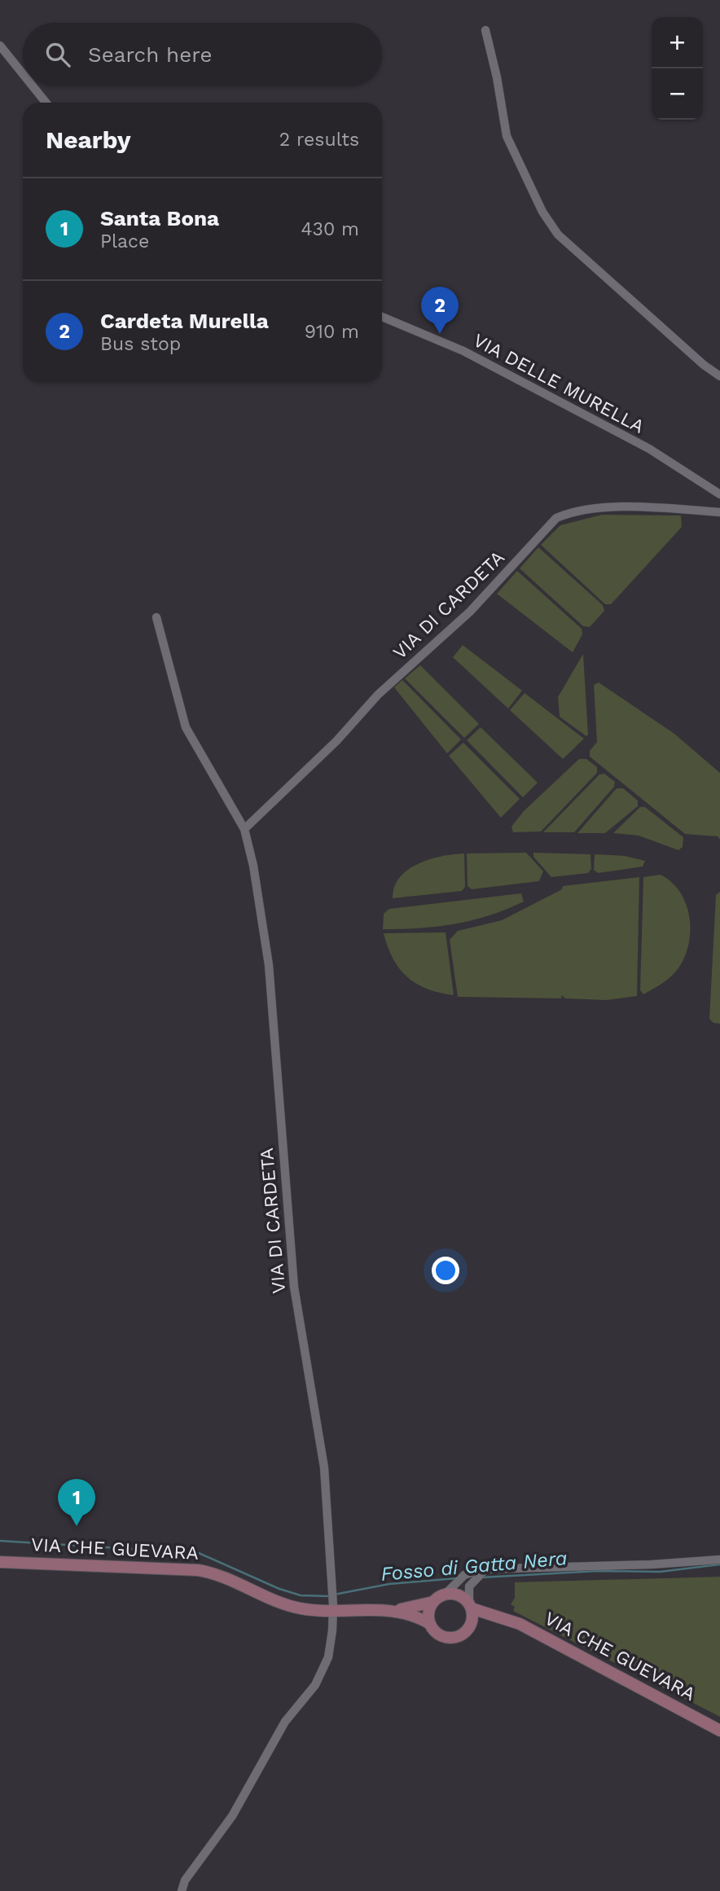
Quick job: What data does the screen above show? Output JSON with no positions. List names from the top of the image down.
{
  "streets": {
    "main road": ["VIA CHE GUEVARA"],
    "street": ["VIA DELLE MURELLA", "VIA DI CARDETA"]
  },
  "crossings": [
    ["VIA DI CARDETA", "VIA CHE GUEVARA"]
  ],
  "water": ["Fosso di Gatta Nera"],
  "page": {
    "map_buttons": ["+", "−"],
    "search": "Search here",
    "heading": ["Nearby", "2 results"],
    "list": [
      {
        "mark": "1",
        "name": "Santa Bona",
        "note": "Place",
        "value": "430 m"
      },
      {
        "mark": "2",
        "name": "Cardeta Murella",
        "note": "Bus stop",
        "value": "910 m"
      }
    ],
    "pins": ["2", "1"]
  }
}
